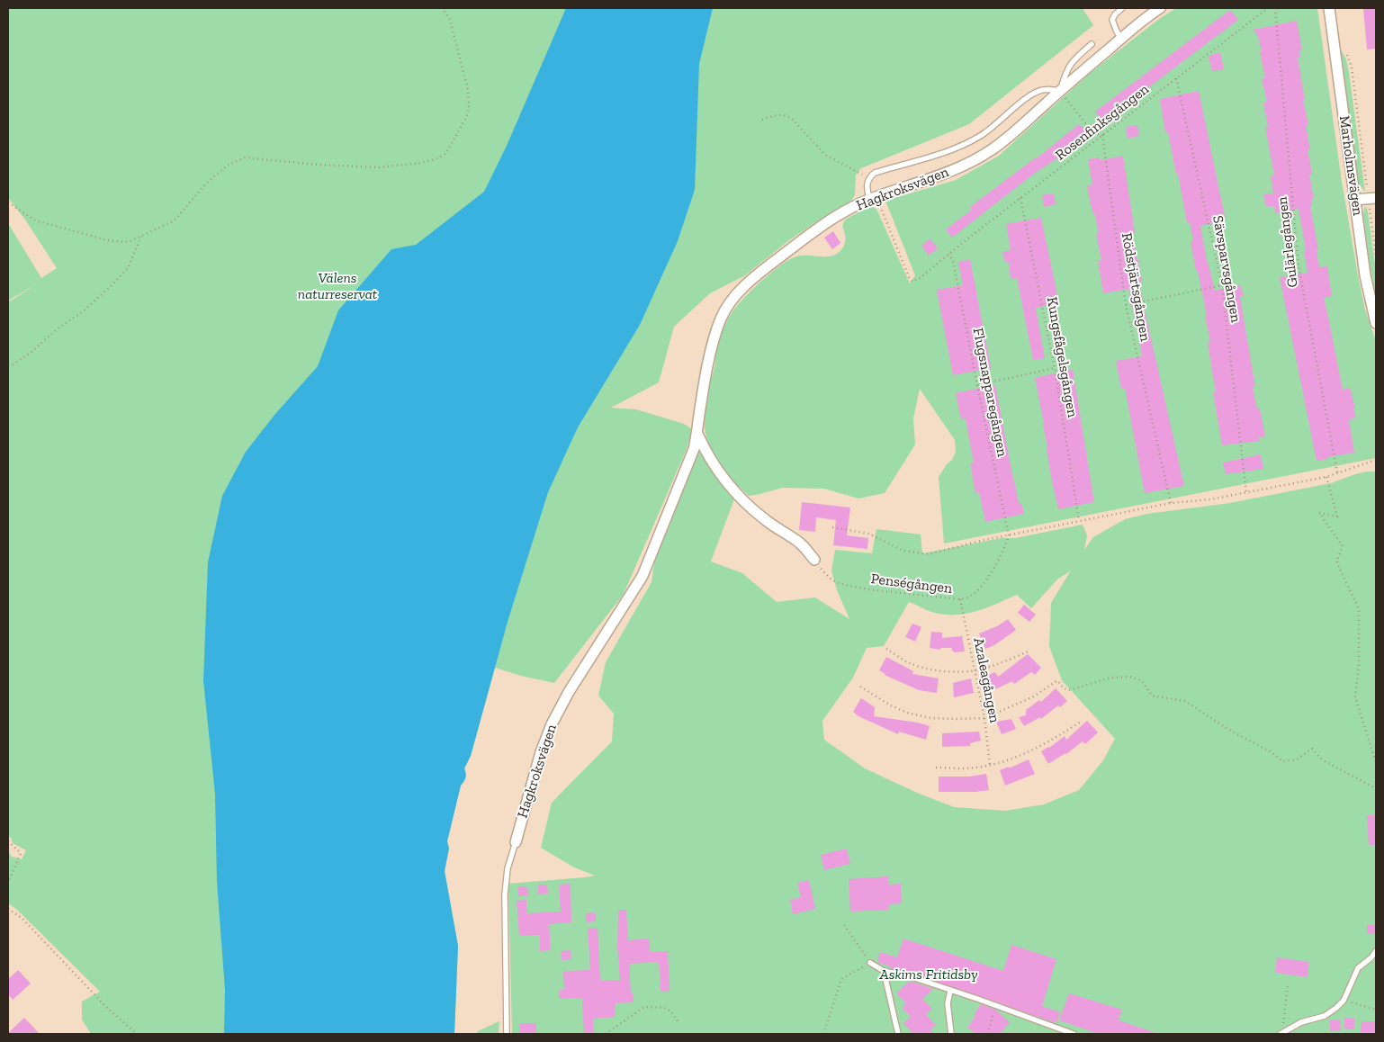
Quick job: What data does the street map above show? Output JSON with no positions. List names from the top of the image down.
{
  "streets": {
    "street": ["Marholmsvägen", "Hagkroksvägen"],
    "path": [
      "Rosenfinksgången",
      "Gulärlegången",
      "Sävsparvsgången",
      "Rödstjärtsgången",
      "Kungsfågelsgången",
      "Flugsnapparegången",
      "Penségången",
      "Azaleagången"
    ]
  },
  "crossings": [
    ["Rosenfinksgången", "Hagkroksvägen"],
    ["Rosenfinksgången", "Sävsparvsgången"],
    ["Rosenfinksgången", "Rödstjärtsgången"],
    ["Rosenfinksgången", "Kungsfågelsgången"],
    ["Rosenfinksgången", "Flugsnapparegången"],
    ["Flugsnapparegången", "Penségången"],
    ["Penségången", "Azaleagången"]
  ],
  "parks": ["Välens naturreservat", "Askims Fritidsby"]
}
